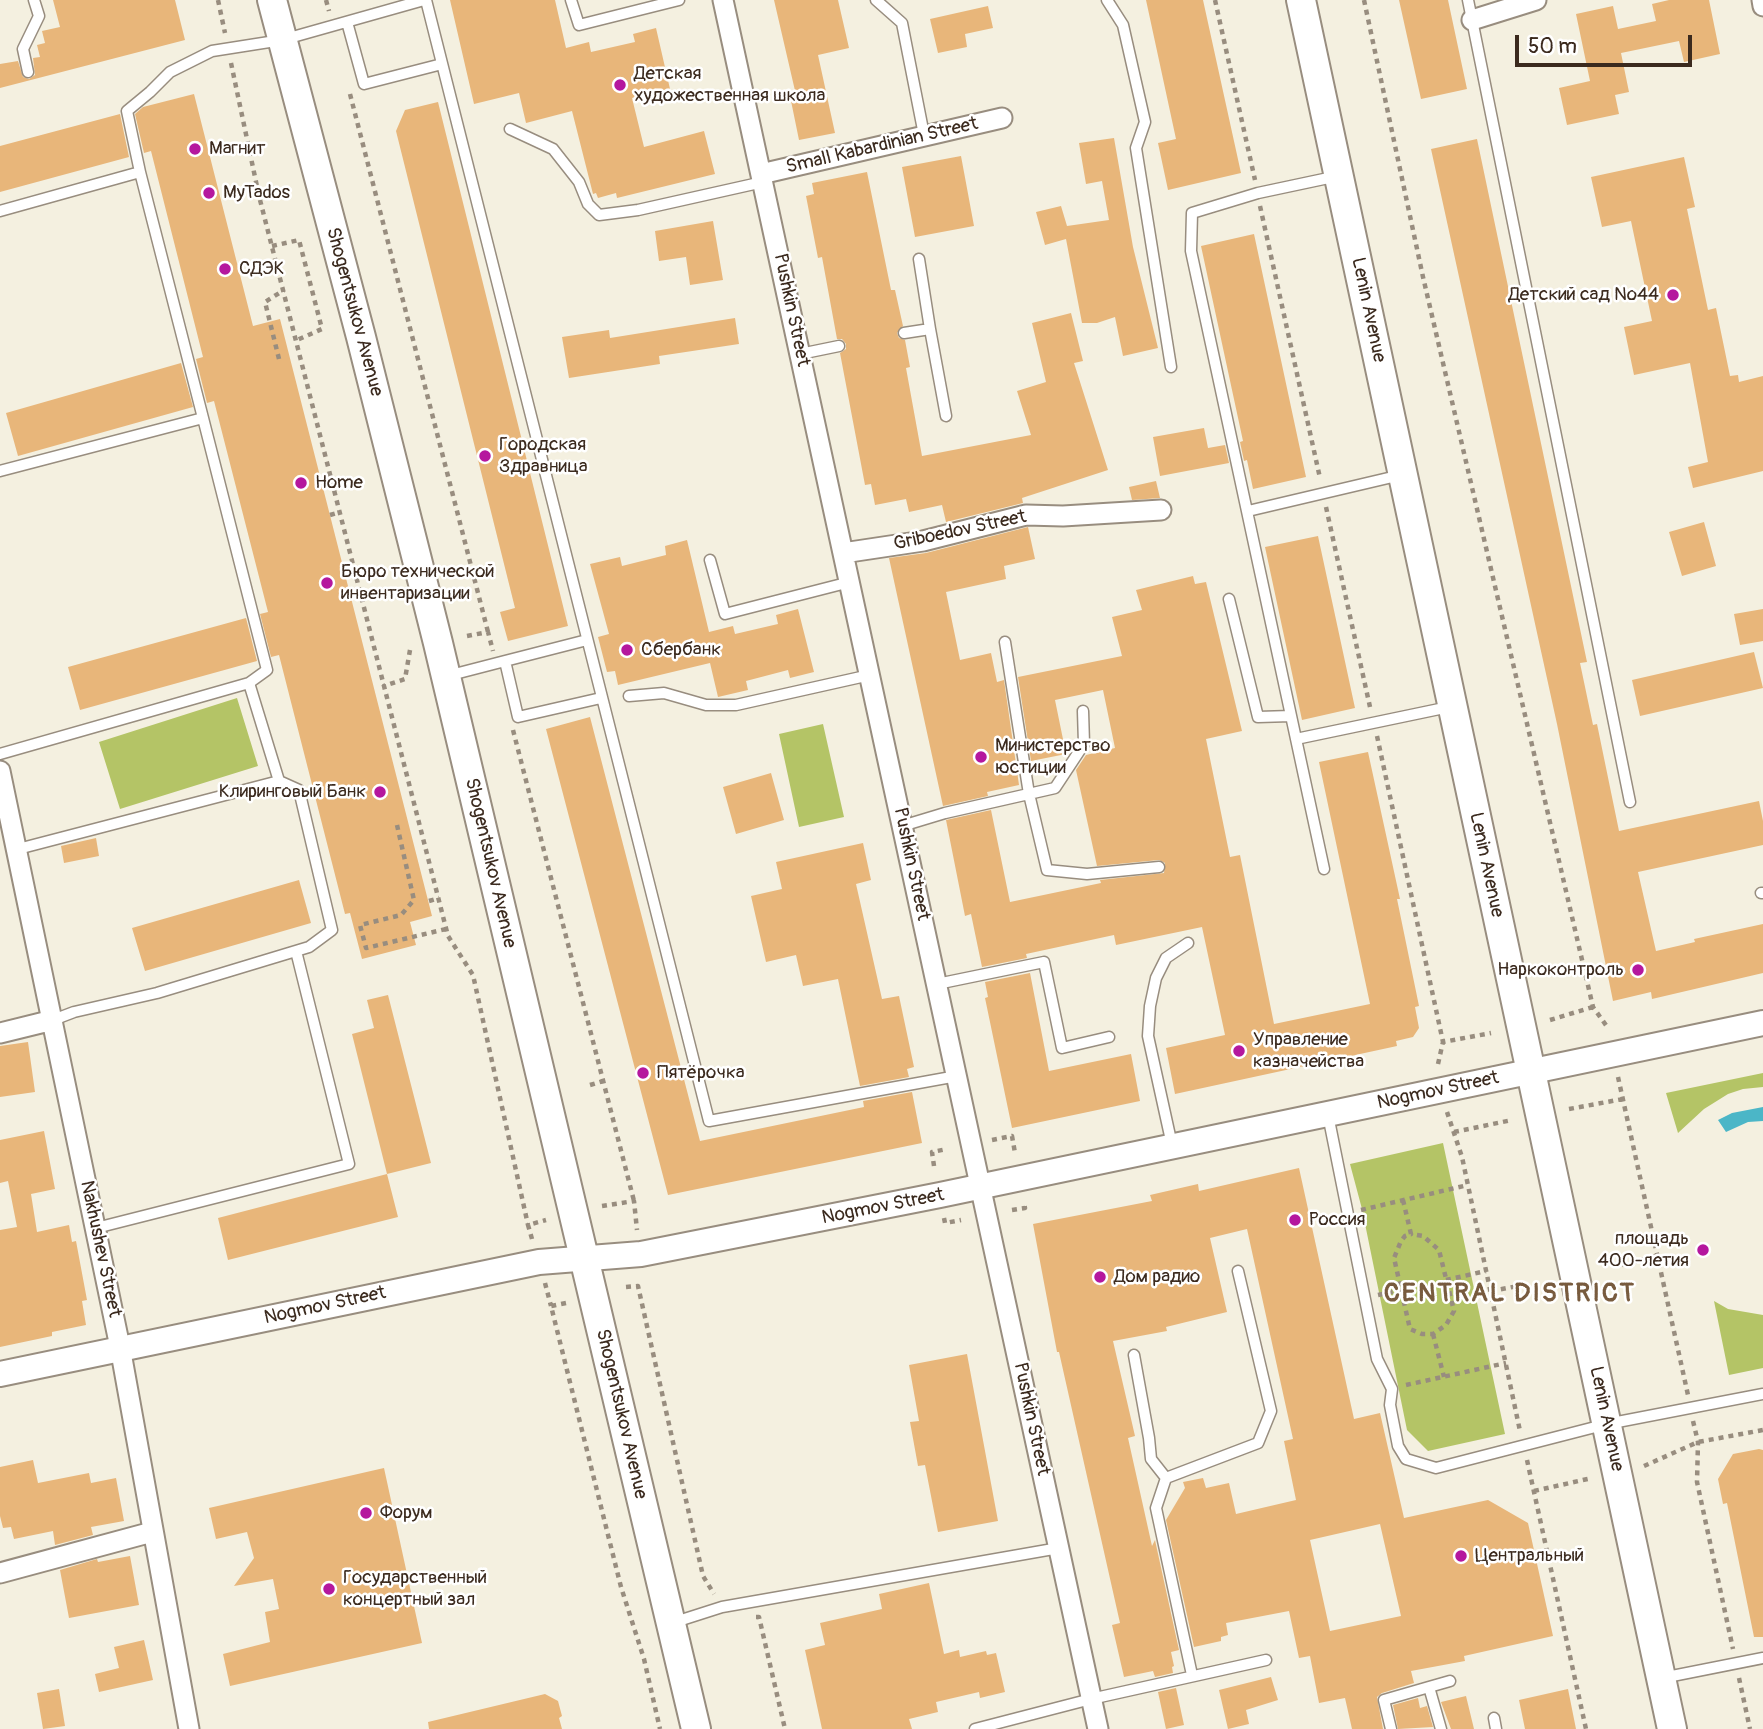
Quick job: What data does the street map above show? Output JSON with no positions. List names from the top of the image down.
{
  "streets": {
    "main road": ["Lenin Avenue", "Shogentsukov Avenue"],
    "street": [
      "Small Kabardinian Street",
      "Pushkin Street",
      "Griboedov Street",
      "Nogmov Street",
      "Nakhushev Street"
    ]
  },
  "crossings": [
    ["Small Kabardinian Street", "Pushkin Street"],
    ["Pushkin Street", "Griboedov Street"],
    ["Pushkin Street", "Nogmov Street"],
    ["Lenin Avenue", "Nogmov Street"],
    ["Shogentsukov Avenue", "Nogmov Street"],
    ["Nogmov Street", "Nakhushev Street"]
  ],
  "districts": ["CENTRAL DISTRICT"],
  "places": [
    "Детская художественная школа",
    "Магнит",
    "MyTados",
    "СДЭК",
    "Детский сад №44",
    "Городская Здравница",
    "Home",
    "Бюро технической инвентаризации",
    "Сбербанк",
    "Министерство юстиции",
    "Клиринговый Банк",
    "Наркоконтроль",
    "Управление казначейства",
    "Пятёрочка",
    "Россия",
    "площадь 400-летия",
    "Дом радио",
    "Форум",
    "Центральный",
    "Государственный концертный зал"
  ],
  "scale_bar": "50 m"
}
